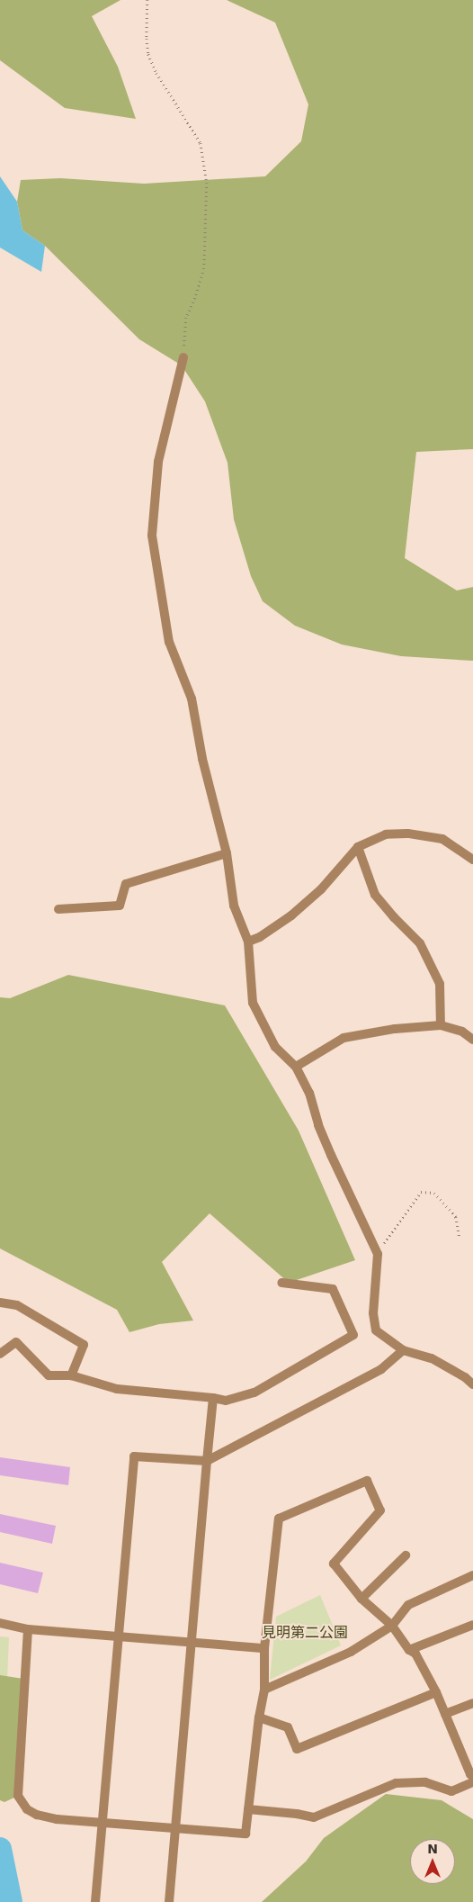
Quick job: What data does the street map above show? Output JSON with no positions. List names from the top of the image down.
{
  "parks": ["見明第二公園"],
  "north": "top"
}
